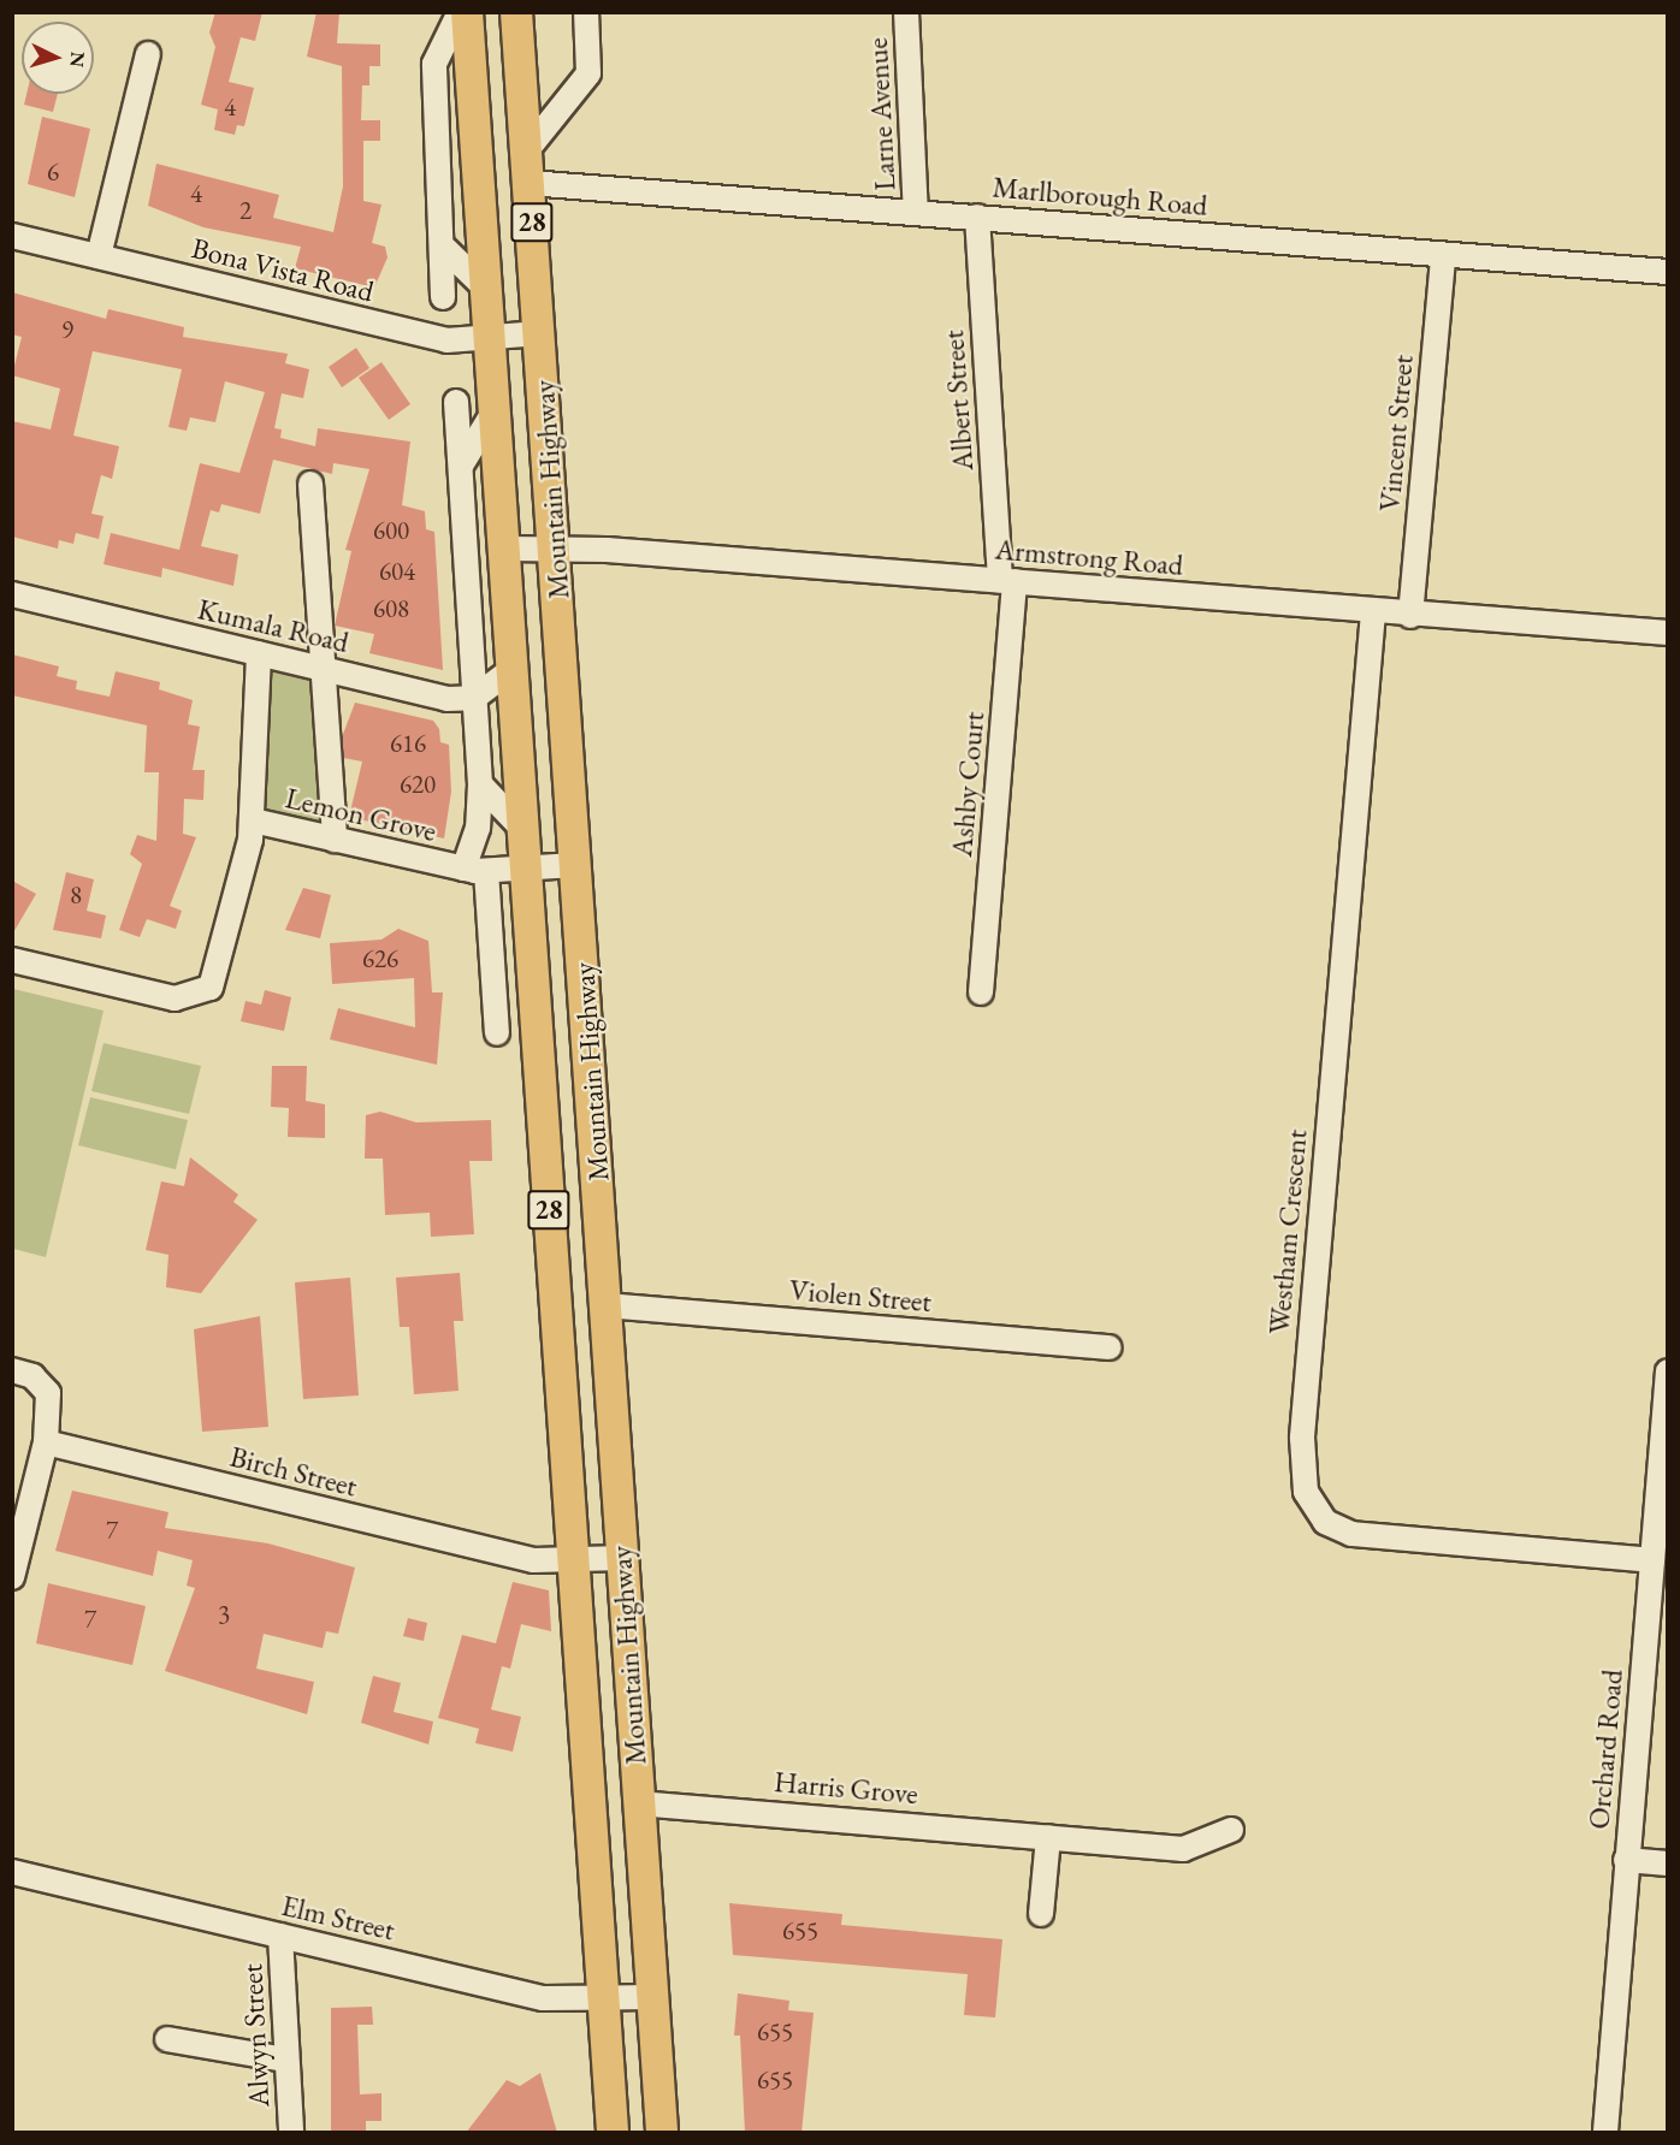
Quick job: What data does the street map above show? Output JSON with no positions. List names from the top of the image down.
{
  "streets": {
    "main road": ["28", "Mountain Highway"],
    "street": [
      "Larne Avenue",
      "Marlborough Road",
      "Bona Vista Road",
      "Albert Street",
      "Vincent Street",
      "Armstrong Road",
      "Kumala Road",
      "Ashby Court",
      "Lemon Grove",
      "Westham Crescent",
      "Violen Street",
      "Birch Street",
      "Orchard Road",
      "Harris Grove",
      "Elm Street",
      "Alwyn Street"
    ]
  },
  "crossings": [
    ["Larne Avenue", "Marlborough Road"],
    ["Marlborough Road", "Albert Street"],
    ["Marlborough Road", "Vincent Street"],
    ["Marlborough Road", "Mountain Highway"],
    ["Bona Vista Road", "Mountain Highway"],
    ["Albert Street", "Armstrong Road"],
    ["Albert Street", "Ashby Court"],
    ["Vincent Street", "Armstrong Road"],
    ["Mountain Highway", "Armstrong Road"],
    ["Mountain Highway", "Lemon Grove"],
    ["Mountain Highway", "Violen Street"],
    ["Mountain Highway", "Birch Street"],
    ["Mountain Highway", "Harris Grove"],
    ["Mountain Highway", "Elm Street"],
    ["Armstrong Road", "Ashby Court"],
    ["Armstrong Road", "Westham Crescent"],
    ["Kumala Road", "Lemon Grove"],
    ["Westham Crescent", "Orchard Road"],
    ["Elm Street", "Alwyn Street"]
  ],
  "house_numbers": [
    "4",
    "6",
    "4",
    "2",
    "9",
    "600",
    "604",
    "608",
    "616",
    "620",
    "8",
    "626",
    "7",
    "3",
    "7",
    "655",
    "655",
    "655"
  ],
  "north": "right"
}
